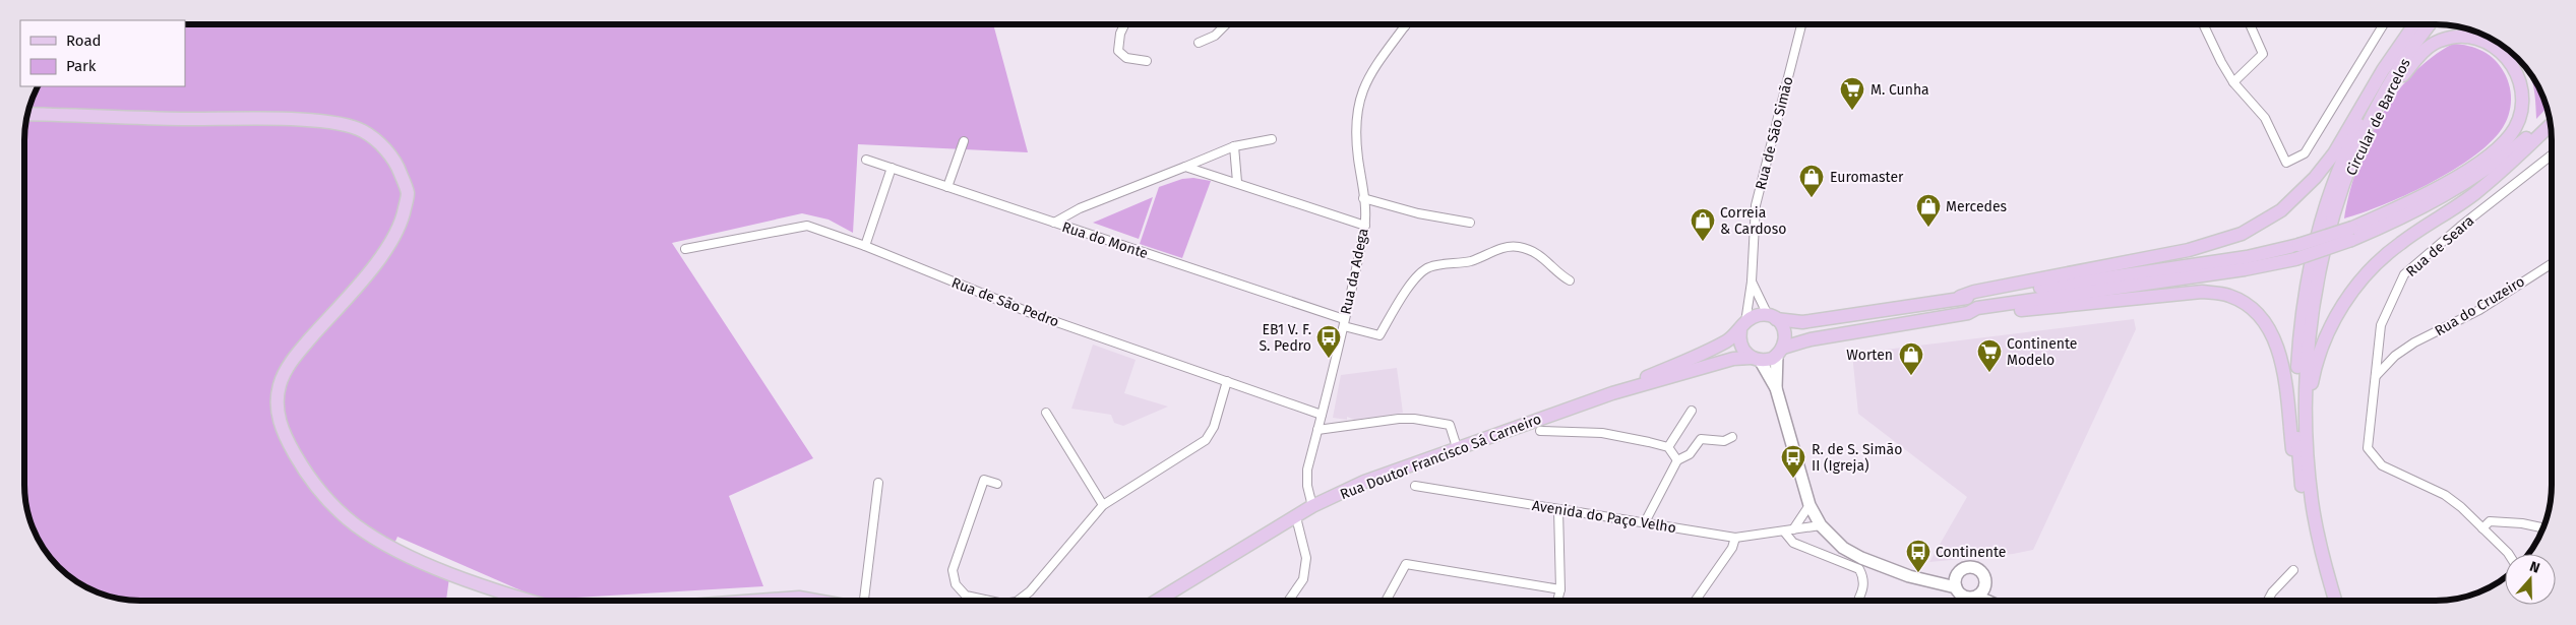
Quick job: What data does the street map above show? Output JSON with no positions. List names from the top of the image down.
{
  "streets": {
    "main road": ["Circular de Barcelos", "Rua Doutor Francisco Sá Carneiro"],
    "street": [
      "Rua de São Simão",
      "Rua do Monte",
      "Rua de Seara",
      "Rua da Adega",
      "Rua de São Pedro",
      "Rua do Cruzeiro",
      "Avenida do Paço Velho"
    ]
  },
  "crossings": [
    ["Rua de São Simão", "Rua Doutor Francisco Sá Carneiro"],
    ["Rua do Monte", "Rua da Adega"],
    ["Rua de Seara", "Rua do Cruzeiro"],
    ["Rua da Adega", "Rua de São Pedro"],
    ["Rua da Adega", "Rua Doutor Francisco Sá Carneiro"]
  ],
  "places": {
    "supermarket": ["M. Cunha", "Continente Modelo"],
    "shop": [
      "Euromaster",
      "Mercedes",
      "Correia & Cardoso",
      "Worten"
    ],
    "bus stop": ["EB1 V. F. S. Pedro", "R. de S. Simão II (Igreja)", "Continente"]
  },
  "legend": ["Road", "Park"],
  "north": "top"
}
